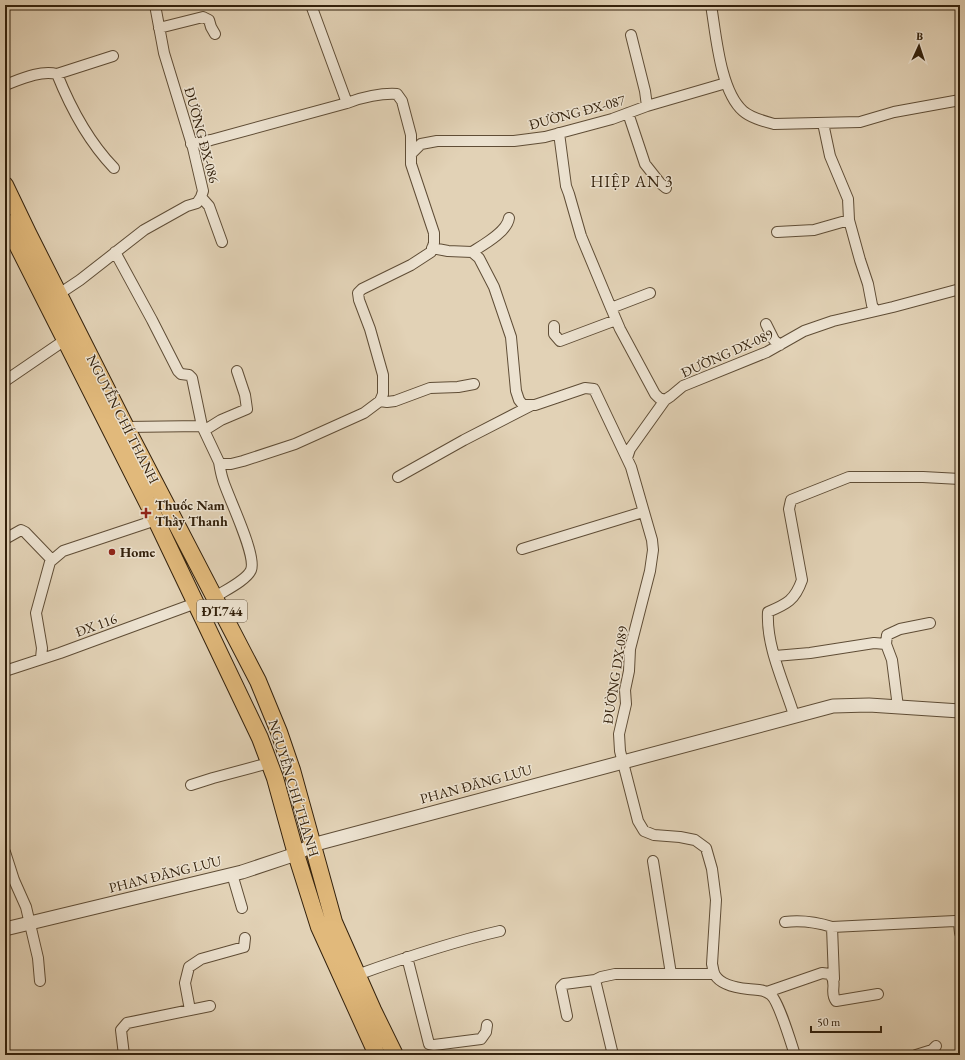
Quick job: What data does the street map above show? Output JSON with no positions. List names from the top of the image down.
{
  "streets": {
    "main road": ["NGUYỄN CHÍ THANH", "ĐT.744"],
    "street": [
      "ĐƯỜNG ĐX-087",
      "ĐƯỜNG ĐX-086",
      "ĐƯỜNG DX-089",
      "ĐX 116",
      "PHAN ĐĂNG LƯU"
    ]
  },
  "crossings": [
    ["ĐƯỜNG ĐX-086", "NGUYỄN CHÍ THANH"],
    ["ĐƯỜNG DX-089", "PHAN ĐĂNG LƯU"],
    ["NGUYỄN CHÍ THANH", "ĐX 116"],
    ["NGUYỄN CHÍ THANH", "PHAN ĐĂNG LƯU"]
  ],
  "districts": ["HIỆP AN 3"],
  "places": {
    "health": ["Thuốc Nam Thầy Thanh"],
    "other": ["Home"]
  },
  "scale_bar": "50 m",
  "north": "top"
}
